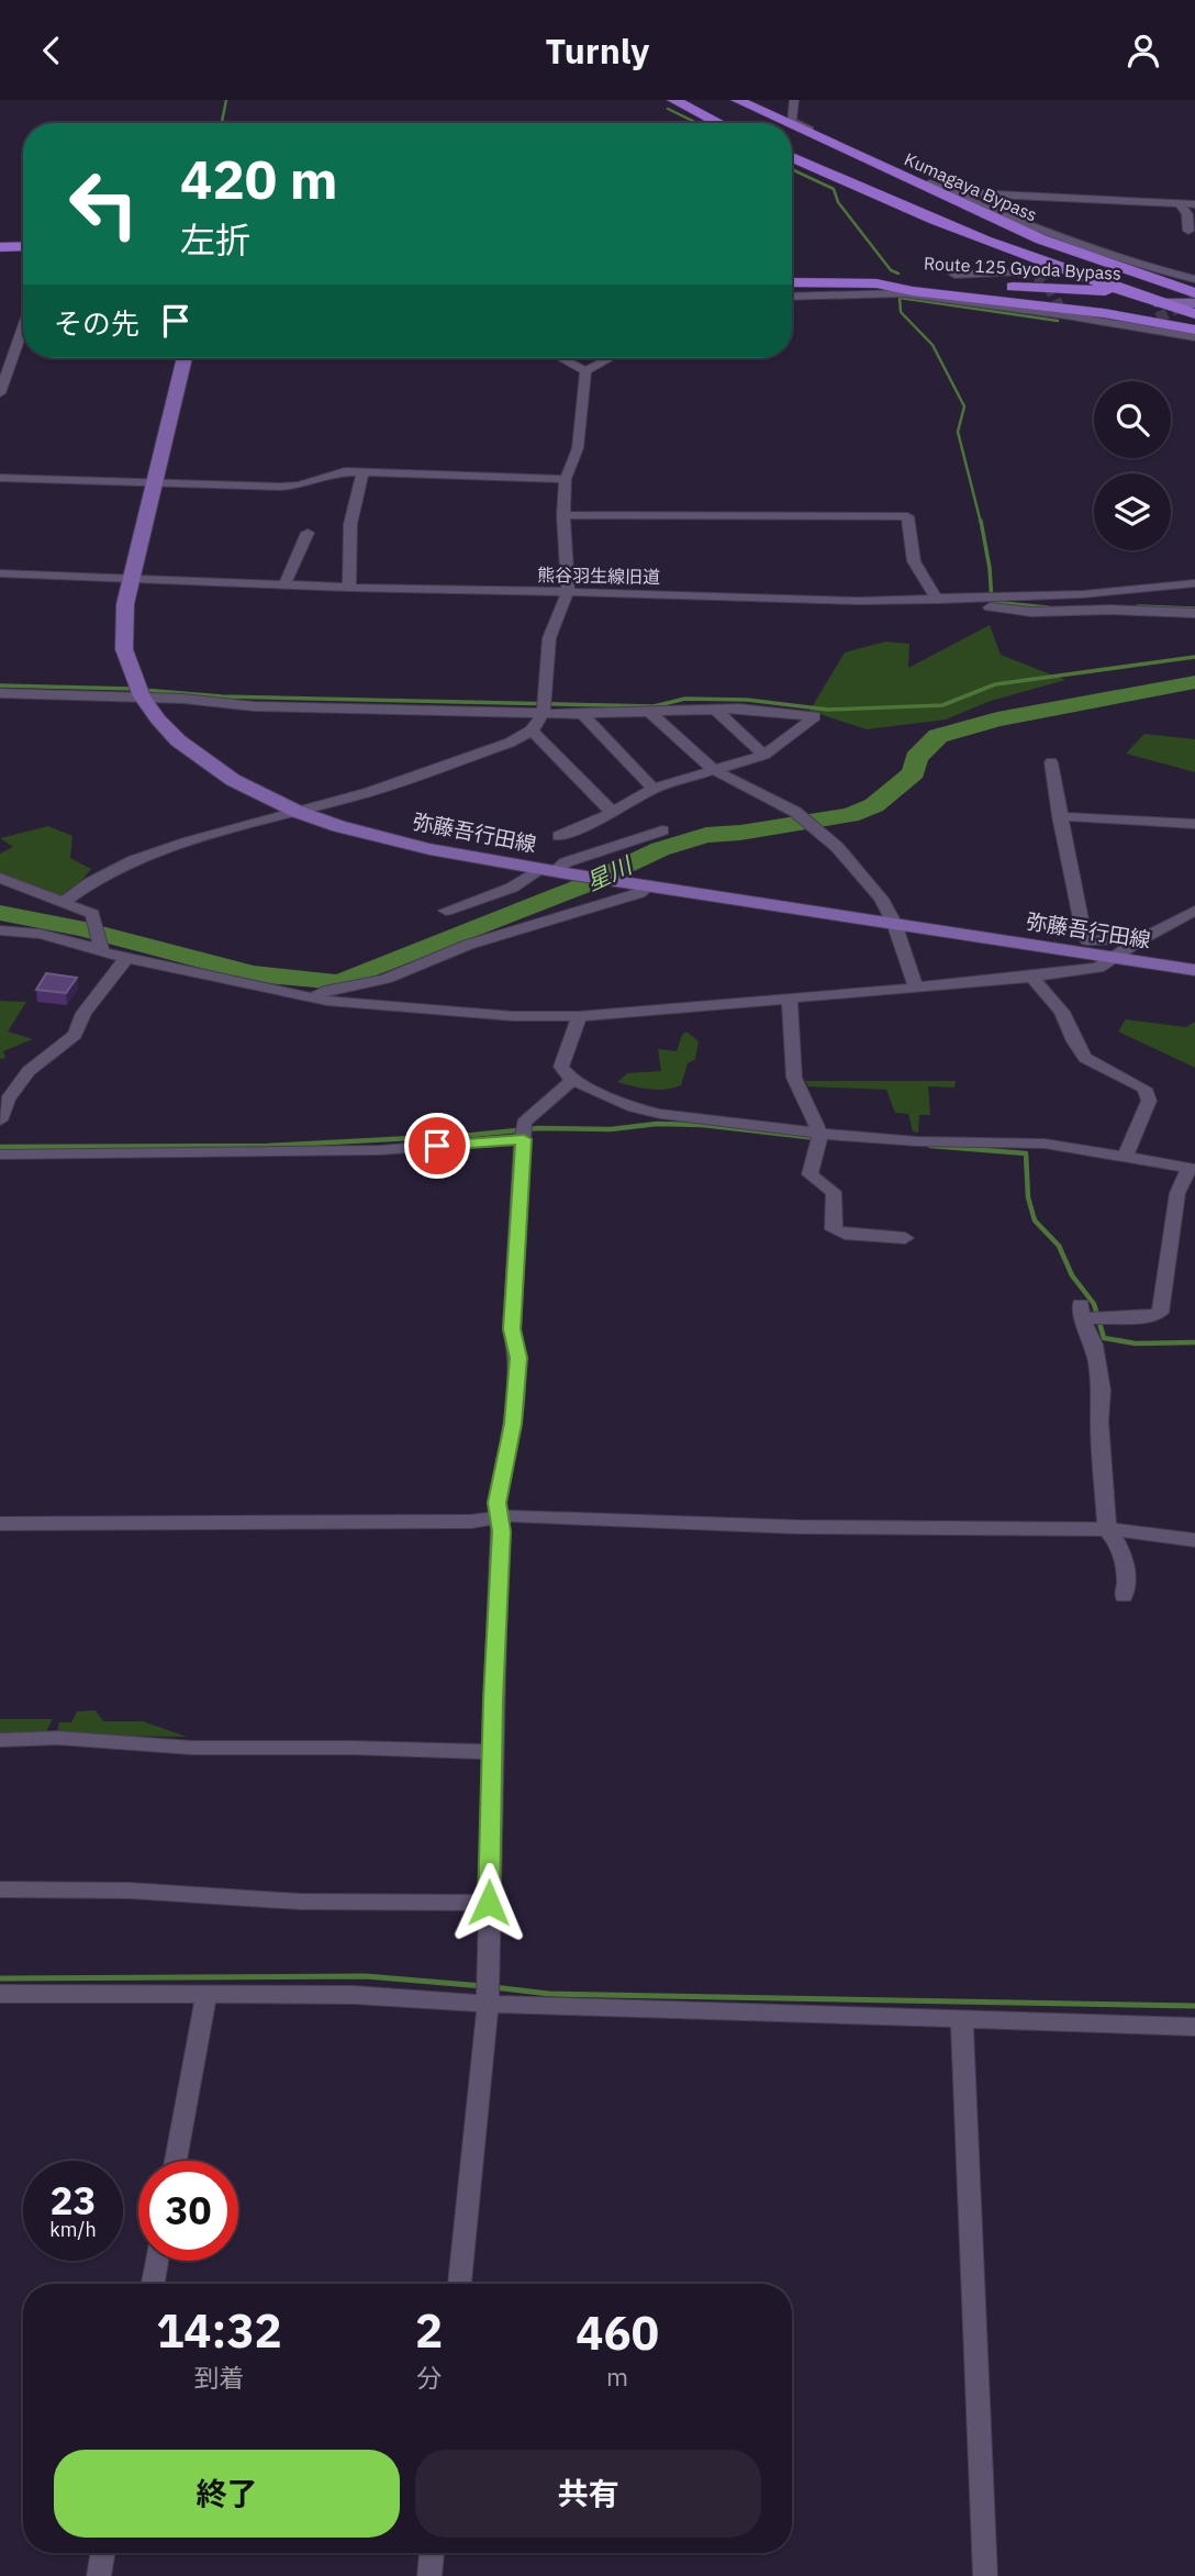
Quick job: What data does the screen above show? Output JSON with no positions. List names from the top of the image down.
{
  "streets": {
    "highway": ["Kumagaya Bypass", "Route 125 Gyoda Bypass"],
    "main road": ["弥藤吾行田線"],
    "street": ["熊谷羽生線旧道"]
  },
  "crossings": [
    ["Kumagaya Bypass", "Route 125 Gyoda Bypass"],
    ["熊谷羽生線旧道", "弥藤吾行田線"]
  ],
  "water": ["星川"],
  "page": {
    "header": "Turnly",
    "turn": ["420 m", "左折"],
    "then": "その先",
    "speed": "23 km/h",
    "limit": "30",
    "eta": [
      "14:32",
      "到着",
      "2",
      "分",
      "460",
      "m"
    ],
    "buttons": ["終了", "共有"]
  }
}
